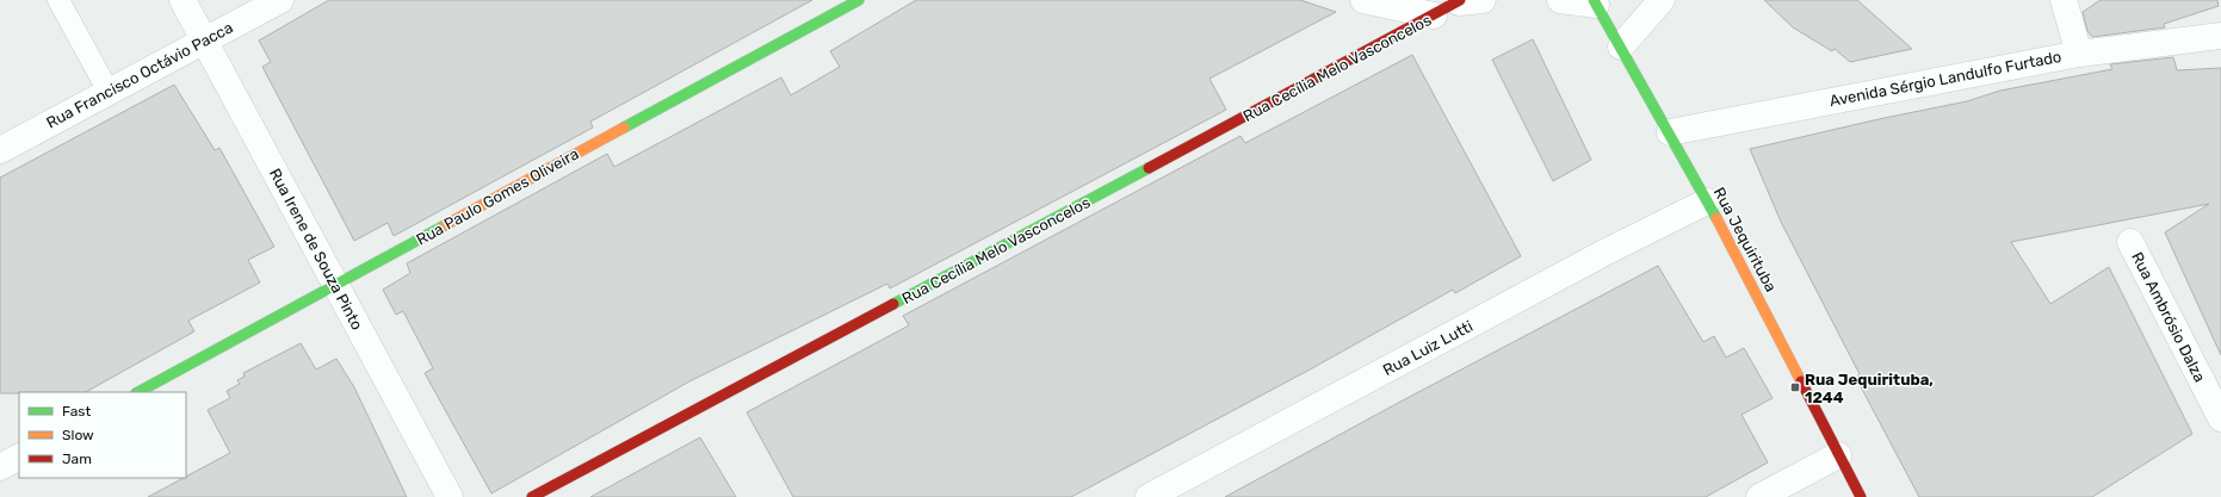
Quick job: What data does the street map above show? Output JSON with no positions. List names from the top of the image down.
{
  "streets": {
    "street": [
      "Rua Cecília Melo Vasconcelos",
      "Rua Francisco Octávio Pacca",
      "Avenida Sérgio Landulfo Furtado",
      "Rua Paulo Gomes Oliveira",
      "Rua Jequirituba",
      "Rua Irene de Souza Pinto",
      "Rua Ambrósio Dalza",
      "Rua Luiz Lutti"
    ]
  },
  "crossings": [
    ["Rua Francisco Octávio Pacca", "Rua Irene de Souza Pinto"],
    ["Avenida Sérgio Landulfo Furtado", "Rua Jequirituba"],
    ["Rua Paulo Gomes Oliveira", "Rua Irene de Souza Pinto"],
    ["Rua Jequirituba", "Rua Luiz Lutti"]
  ],
  "places": {
    "transit": ["Rua Jequirituba, 1244"]
  },
  "legend": ["Fast", "Slow", "Jam"]
}
